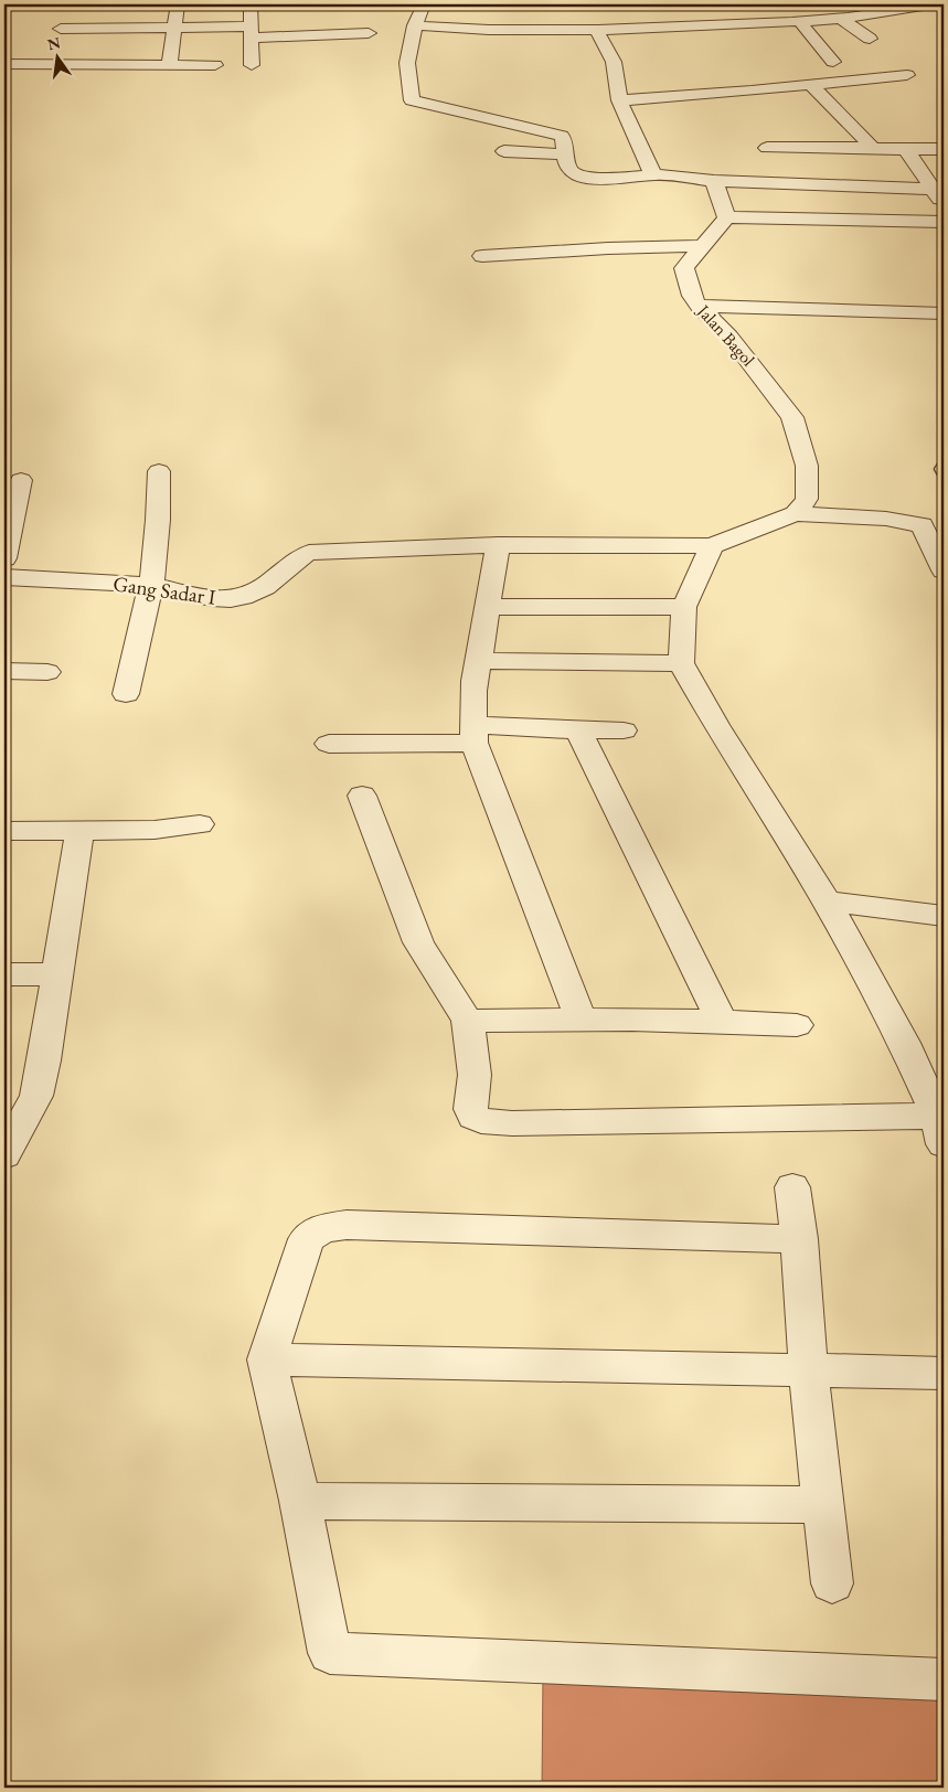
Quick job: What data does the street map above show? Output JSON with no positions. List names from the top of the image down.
{
  "streets": {
    "street": ["Jalan Bagol", "Gang Sadar I"]
  },
  "north": "top"
}
